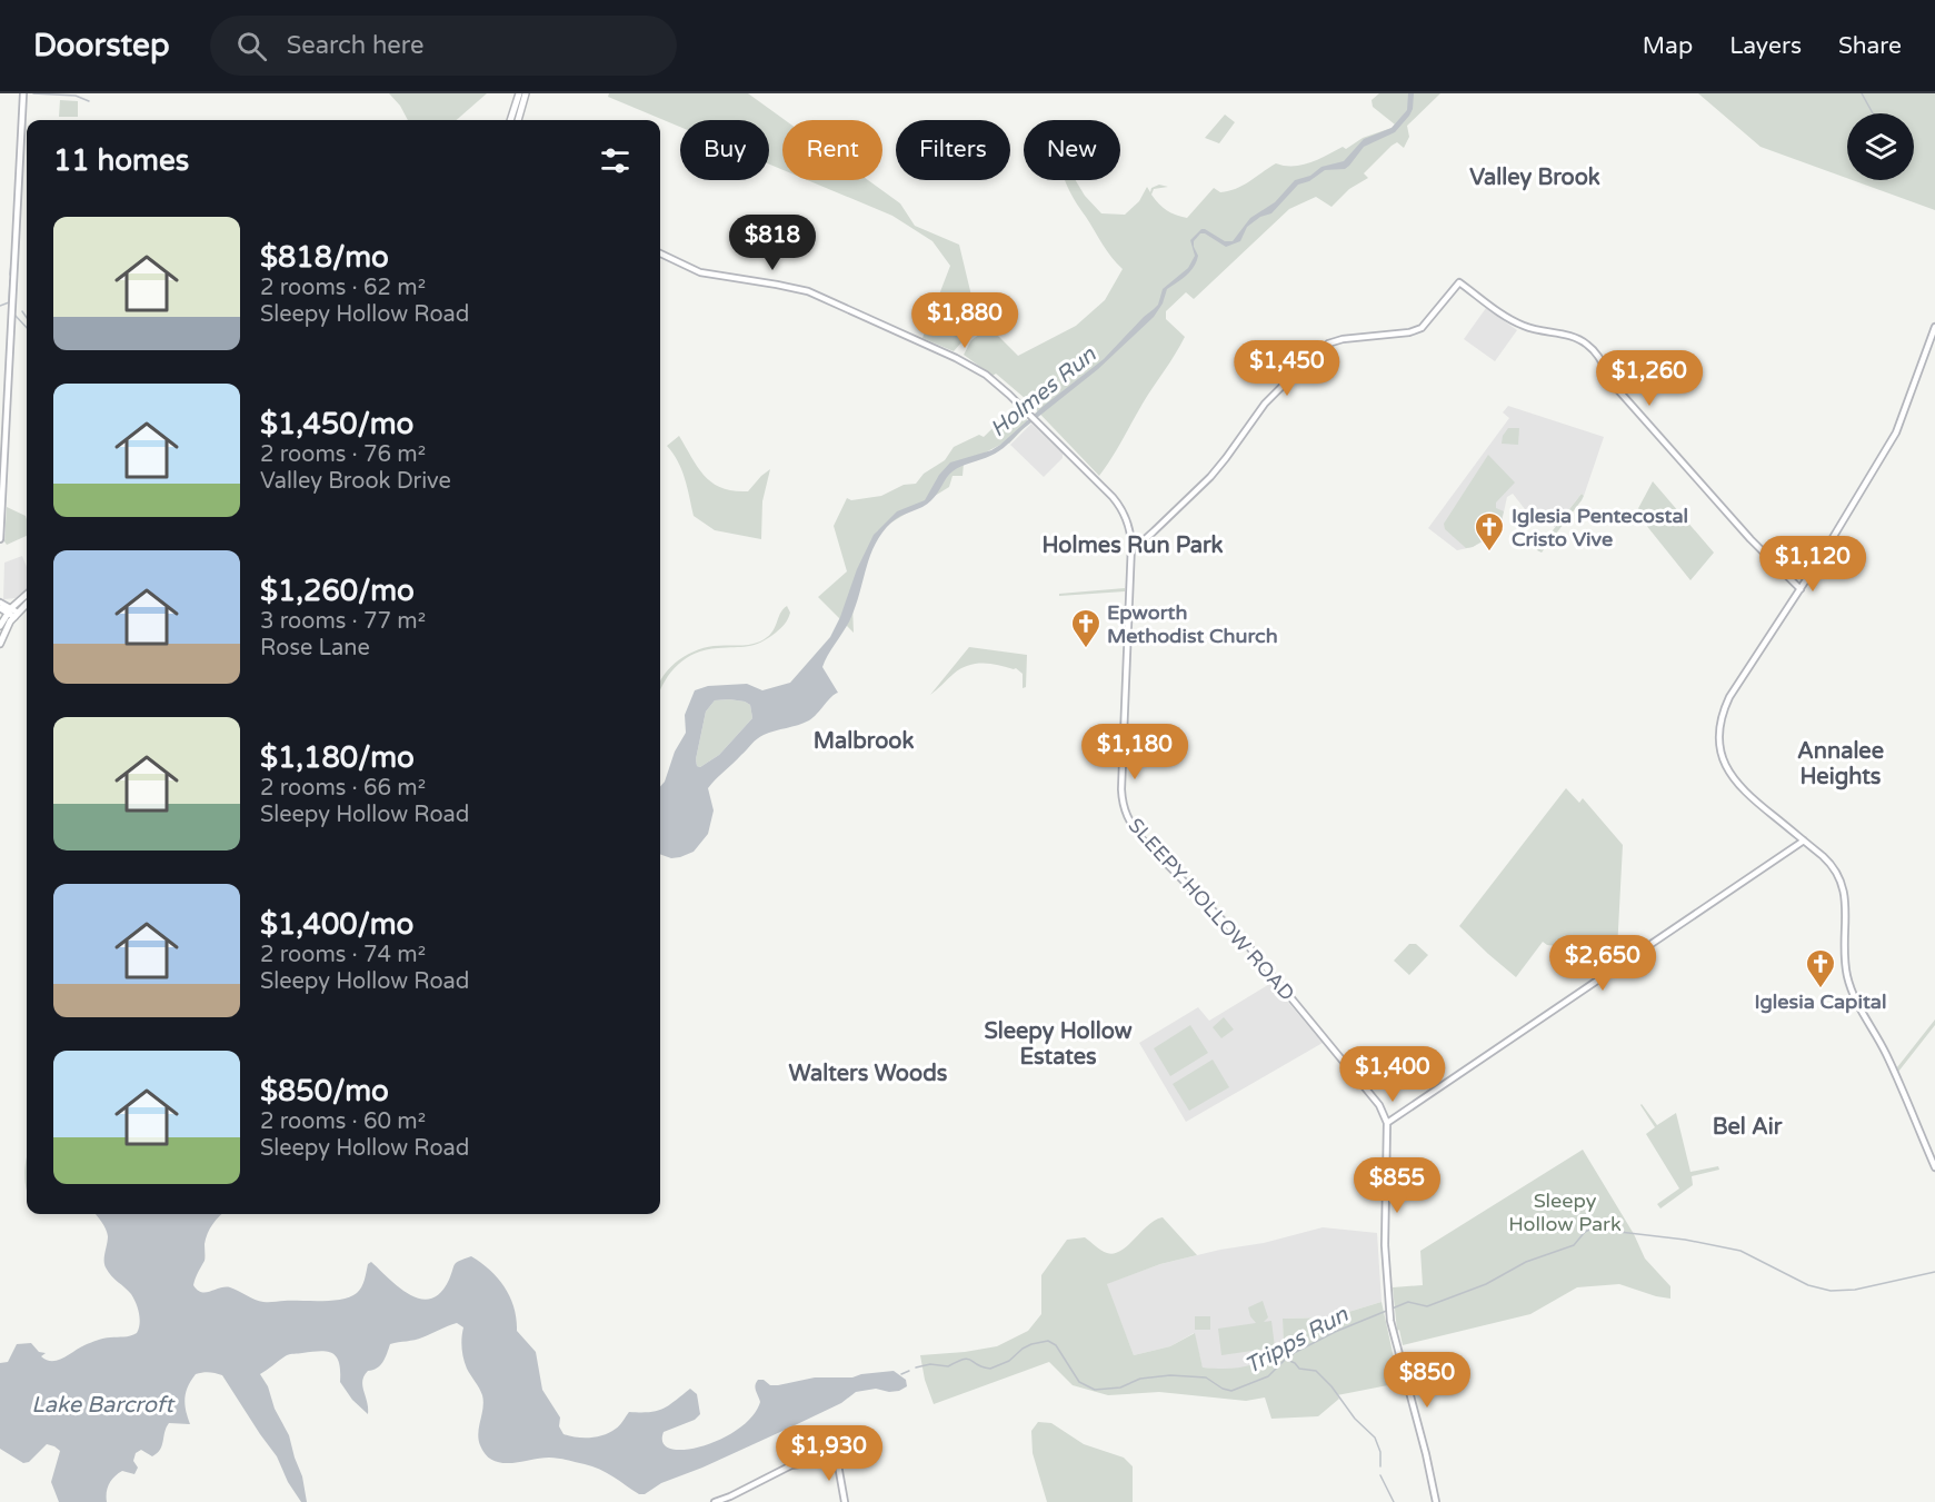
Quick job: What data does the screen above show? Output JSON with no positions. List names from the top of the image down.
{
  "streets": {
    "main road": ["SLEEPY HOLLOW ROAD"]
  },
  "districts": [
    "Valley Brook",
    "Holmes Run Park",
    "Malbrook",
    "Annalee Heights",
    "Sleepy Hollow Estates",
    "Walters Woods",
    "Bel Air"
  ],
  "water": ["Holmes Run", "Tripps Run", "Lake Barcroft"],
  "parks": ["Sleepy Hollow Park"],
  "places": {
    "church": ["Iglesia Pentecostal Cristo Vive", "Epworth Methodist Church", "Iglesia Capital"]
  },
  "page": {
    "header": "Doorstep",
    "search": "Search here",
    "nav": ["Map", "Layers", "Share"],
    "chip": [
      "Buy",
      "Rent",
      "Filters",
      "New"
    ],
    "heading": "11 homes",
    "list": [
      {
        "name": "$818/mo",
        "note": "2 rooms · 62 m² · Sleepy Hollow Road"
      },
      {
        "name": "$1,450/mo",
        "note": "2 rooms · 76 m² · Valley Brook Drive"
      },
      {
        "name": "$1,260/mo",
        "note": "3 rooms · 77 m² · Rose Lane"
      },
      {
        "name": "$1,180/mo",
        "note": "2 rooms · 66 m² · Sleepy Hollow Road"
      },
      {
        "name": "$1,400/mo",
        "note": "2 rooms · 74 m² · Sleepy Hollow Road"
      },
      {
        "name": "$850/mo",
        "note": "2 rooms · 60 m² · Sleepy Hollow Road"
      }
    ],
    "price": [
      "$818",
      "$1,880",
      "$1,450",
      "$1,260",
      "$1,120",
      "$1,180",
      "$2,650",
      "$1,400",
      "$855",
      "$850",
      "$1,930"
    ]
  }
}
